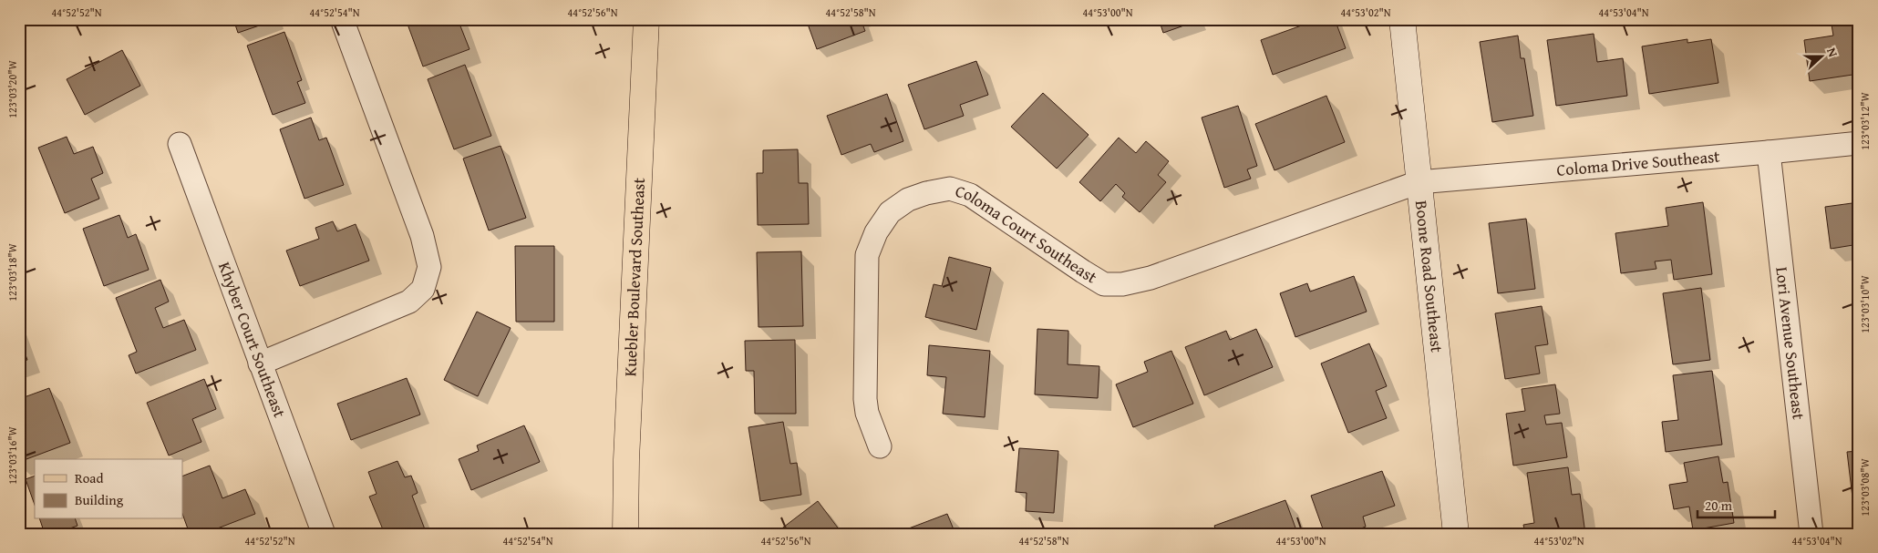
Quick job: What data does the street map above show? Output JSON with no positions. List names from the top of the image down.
{
  "streets": {
    "main road": ["Kuebler Boulevard Southeast"],
    "street": [
      "Coloma Drive Southeast",
      "Coloma Court Southeast",
      "Boone Road Southeast",
      "Khyber Court Southeast",
      "Lori Avenue Southeast"
    ]
  },
  "crossings": [
    ["Coloma Drive Southeast", "Coloma Court Southeast"],
    ["Coloma Drive Southeast", "Boone Road Southeast"],
    ["Coloma Drive Southeast", "Lori Avenue Southeast"],
    ["Coloma Court Southeast", "Boone Road Southeast"]
  ],
  "legend": ["Road", "Building"],
  "scale_bar": "20 m",
  "north": "right",
  "coordinates": [
    "44°52'52\"N",
    "44°52'54\"N",
    "44°52'56\"N",
    "44°52'58\"N",
    "44°53'00\"N",
    "44°53'02\"N",
    "44°53'04\"N",
    "123°03'20\"W",
    "123°03'12\"W",
    "123°03'18\"W",
    "123°03'10\"W",
    "123°03'16\"W",
    "123°03'08\"W"
  ]
}
